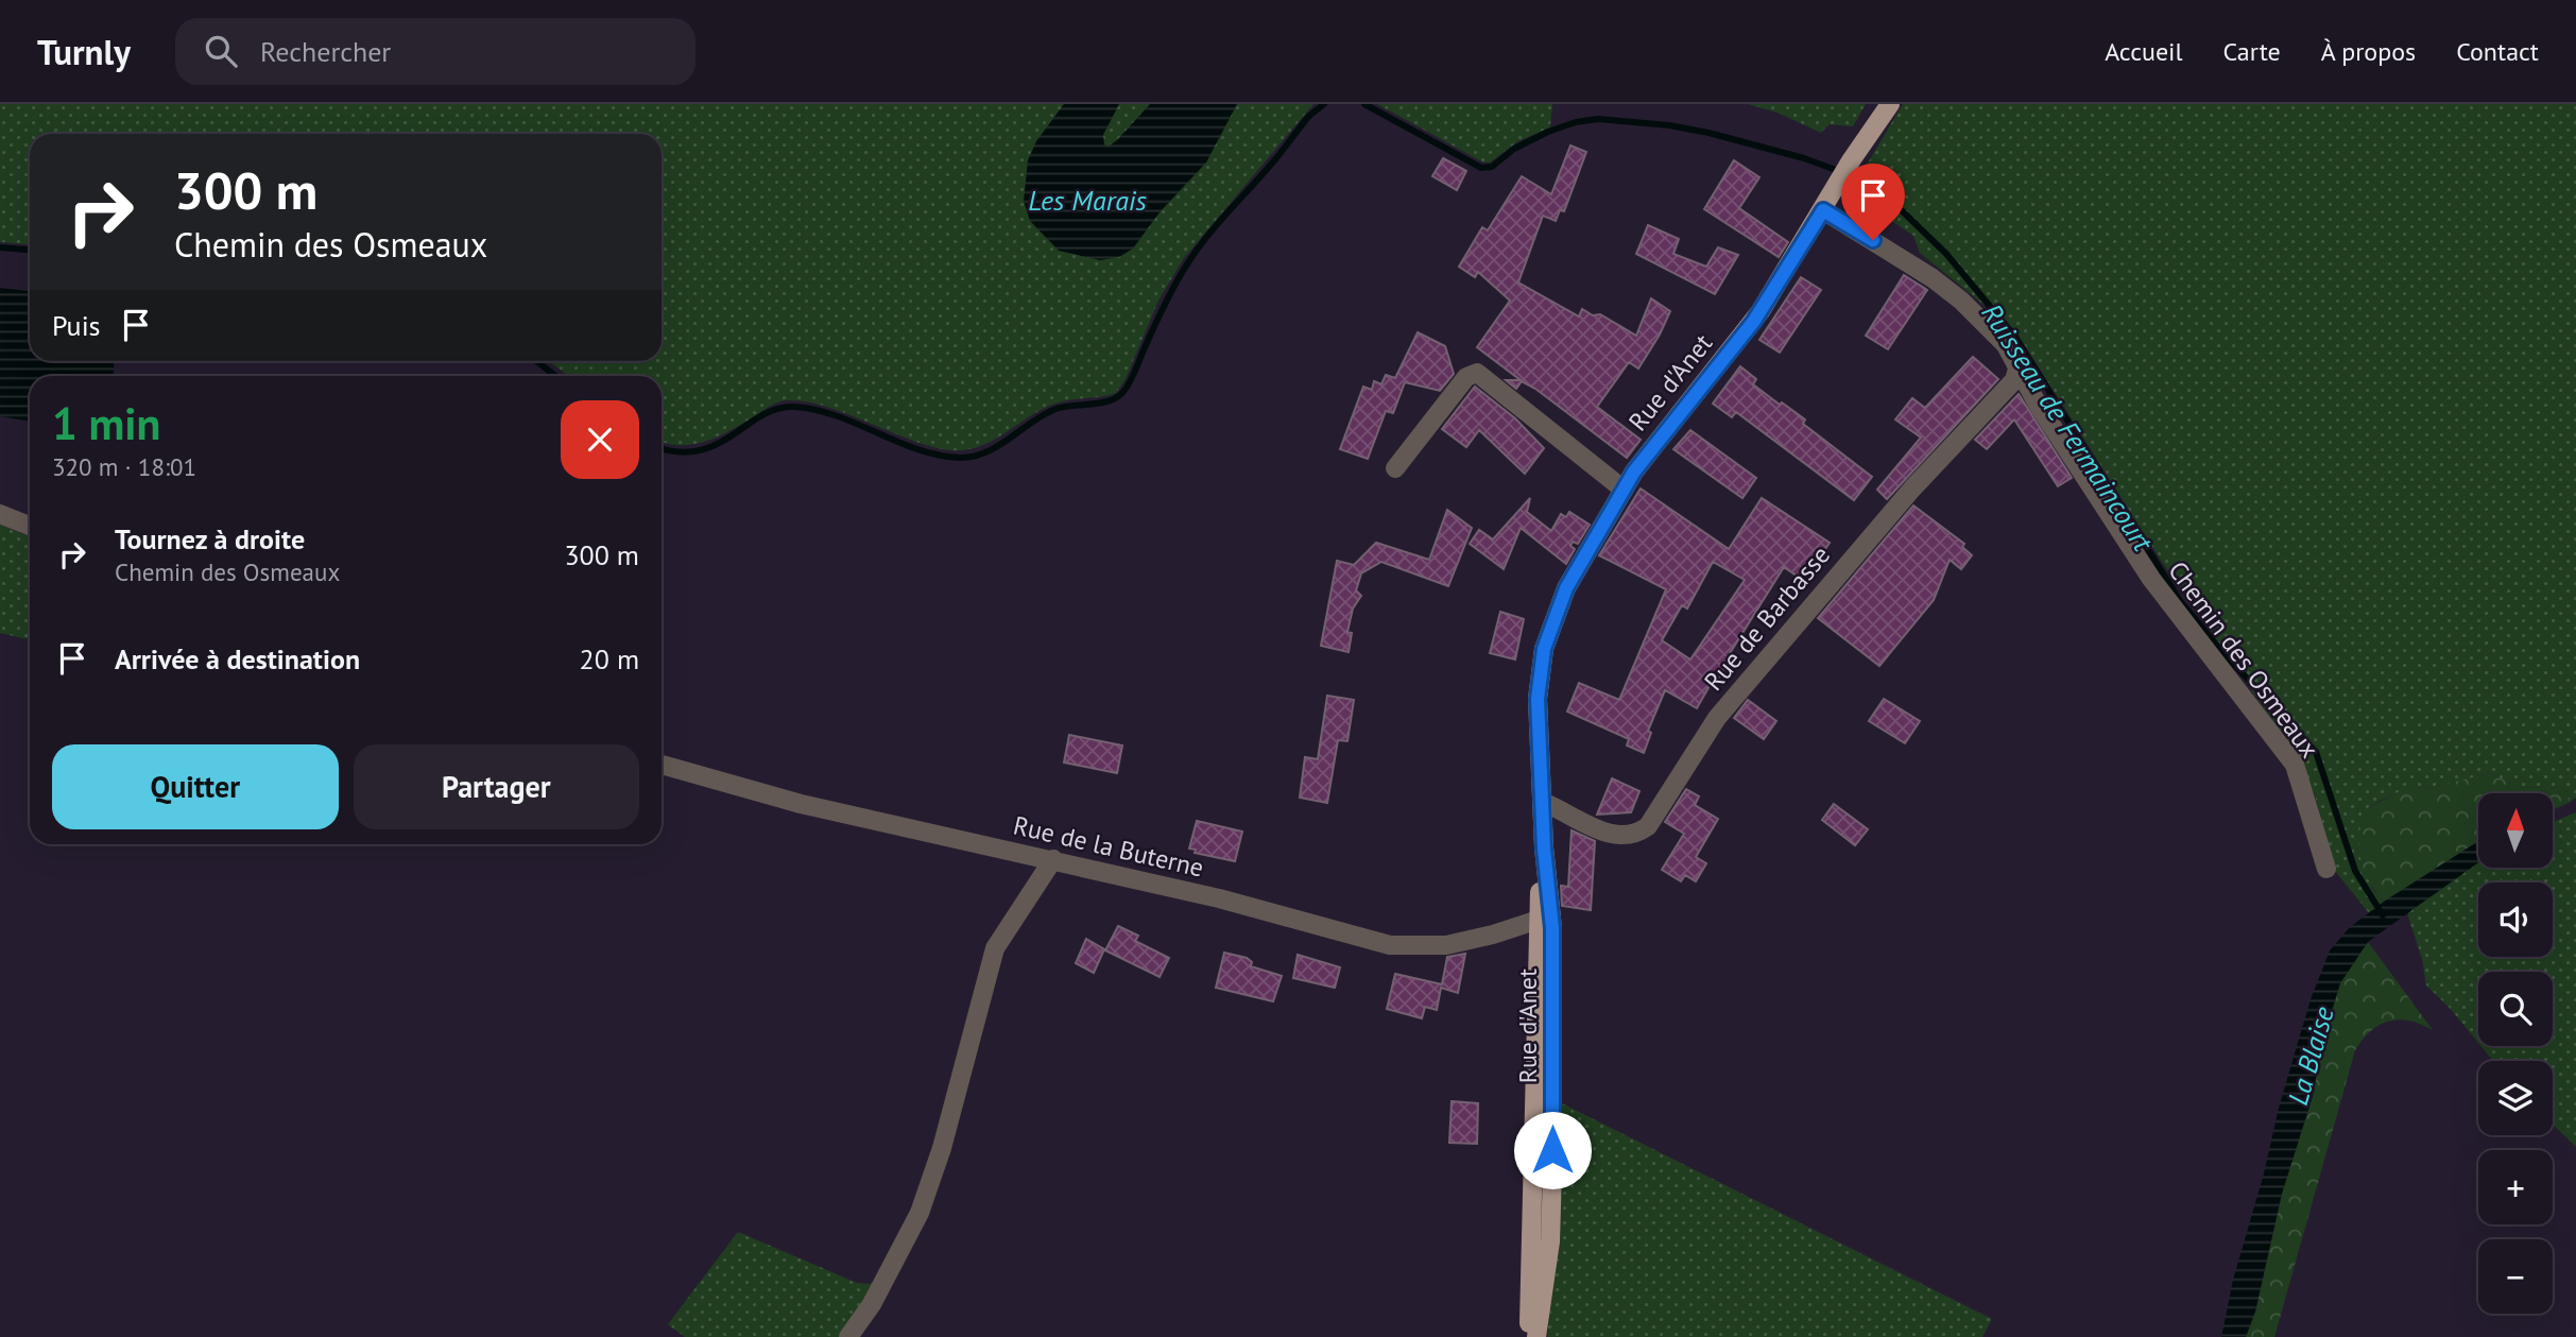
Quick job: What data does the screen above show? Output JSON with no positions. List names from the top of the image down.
{
  "streets": {
    "main road": ["Rue d'Anet"],
    "street": ["Rue de Barbasse", "Chemin des Osmeaux", "Rue de la Buterne"]
  },
  "crossings": [
    ["Rue d'Anet", "Rue de Barbasse"],
    ["Rue d'Anet", "Chemin des Osmeaux"],
    ["Rue d'Anet", "Rue de la Buterne"],
    ["Rue de Barbasse", "Chemin des Osmeaux"]
  ],
  "water": ["Les Marais", "Ruisseau de Fermaincourt", "La Blaise"],
  "north": "top",
  "page": {
    "header": "Turnly",
    "search": "Rechercher",
    "nav": [
      "Accueil",
      "Carte",
      "À propos",
      "Contact"
    ],
    "turn": ["300 m", "Chemin des Osmeaux"],
    "then": "Puis",
    "heading": ["1 min", "320 m · 18:01"],
    "list": [
      {
        "name": "Tournez à droite",
        "note": "Chemin des Osmeaux",
        "value": "300 m"
      },
      {
        "name": "Arrivée à destination",
        "value": "20 m"
      }
    ],
    "buttons": ["Quitter", "Partager"],
    "map_buttons": ["+", "−"]
  }
}
